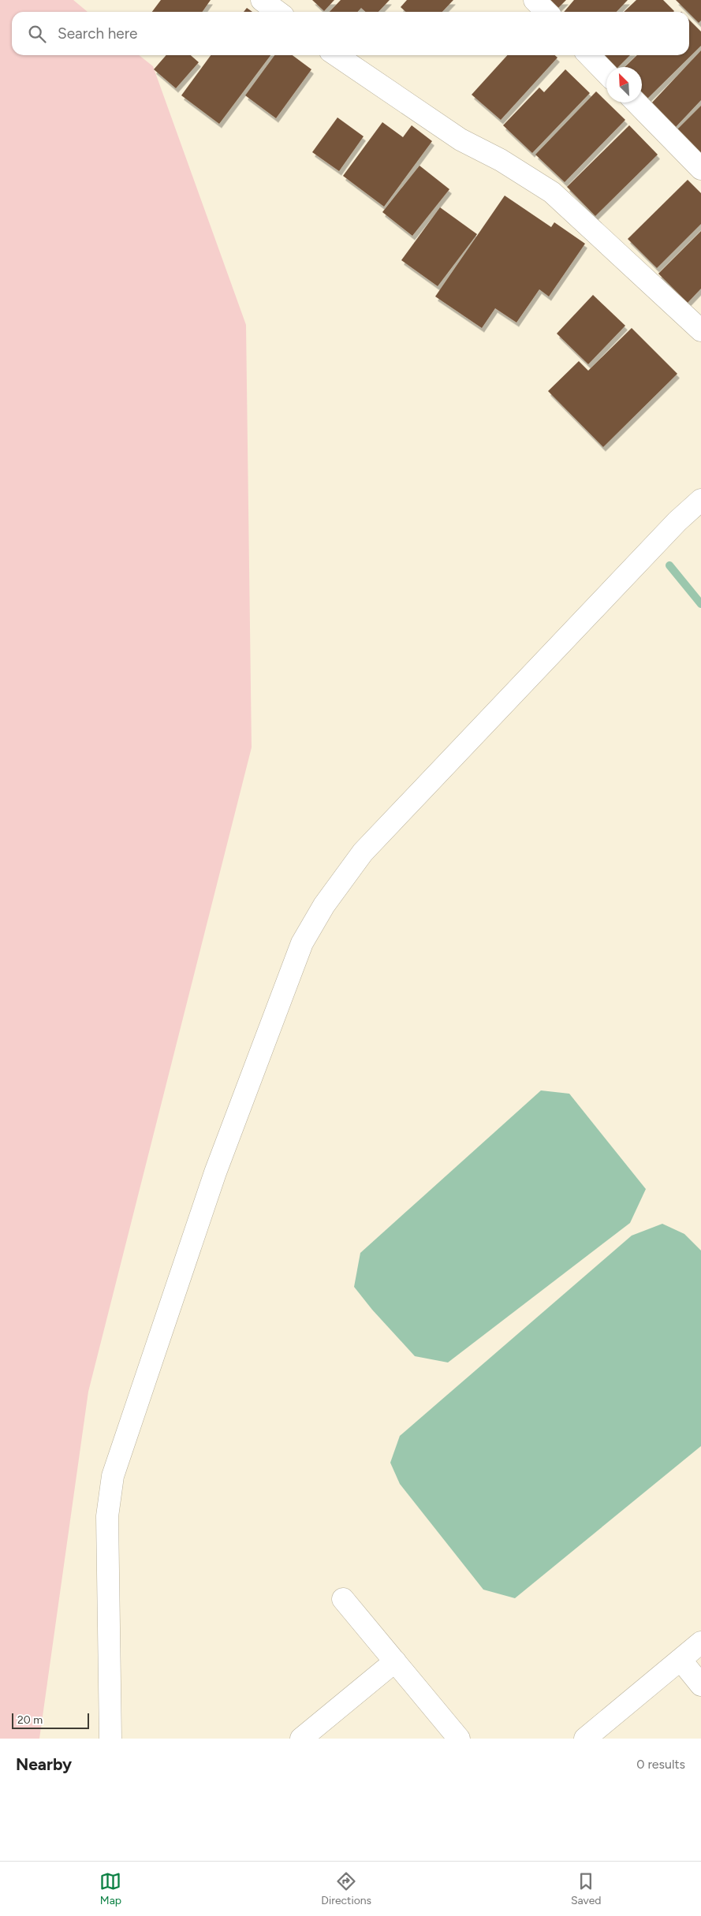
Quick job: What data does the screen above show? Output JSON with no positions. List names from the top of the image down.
{
  "scale_bar": "20 m",
  "north": "top left",
  "page": {
    "search": "Search here",
    "scale": "20 m",
    "heading": ["Nearby", "0 results"],
    "nav": ["Map", "Directions", "Saved"]
  }
}
